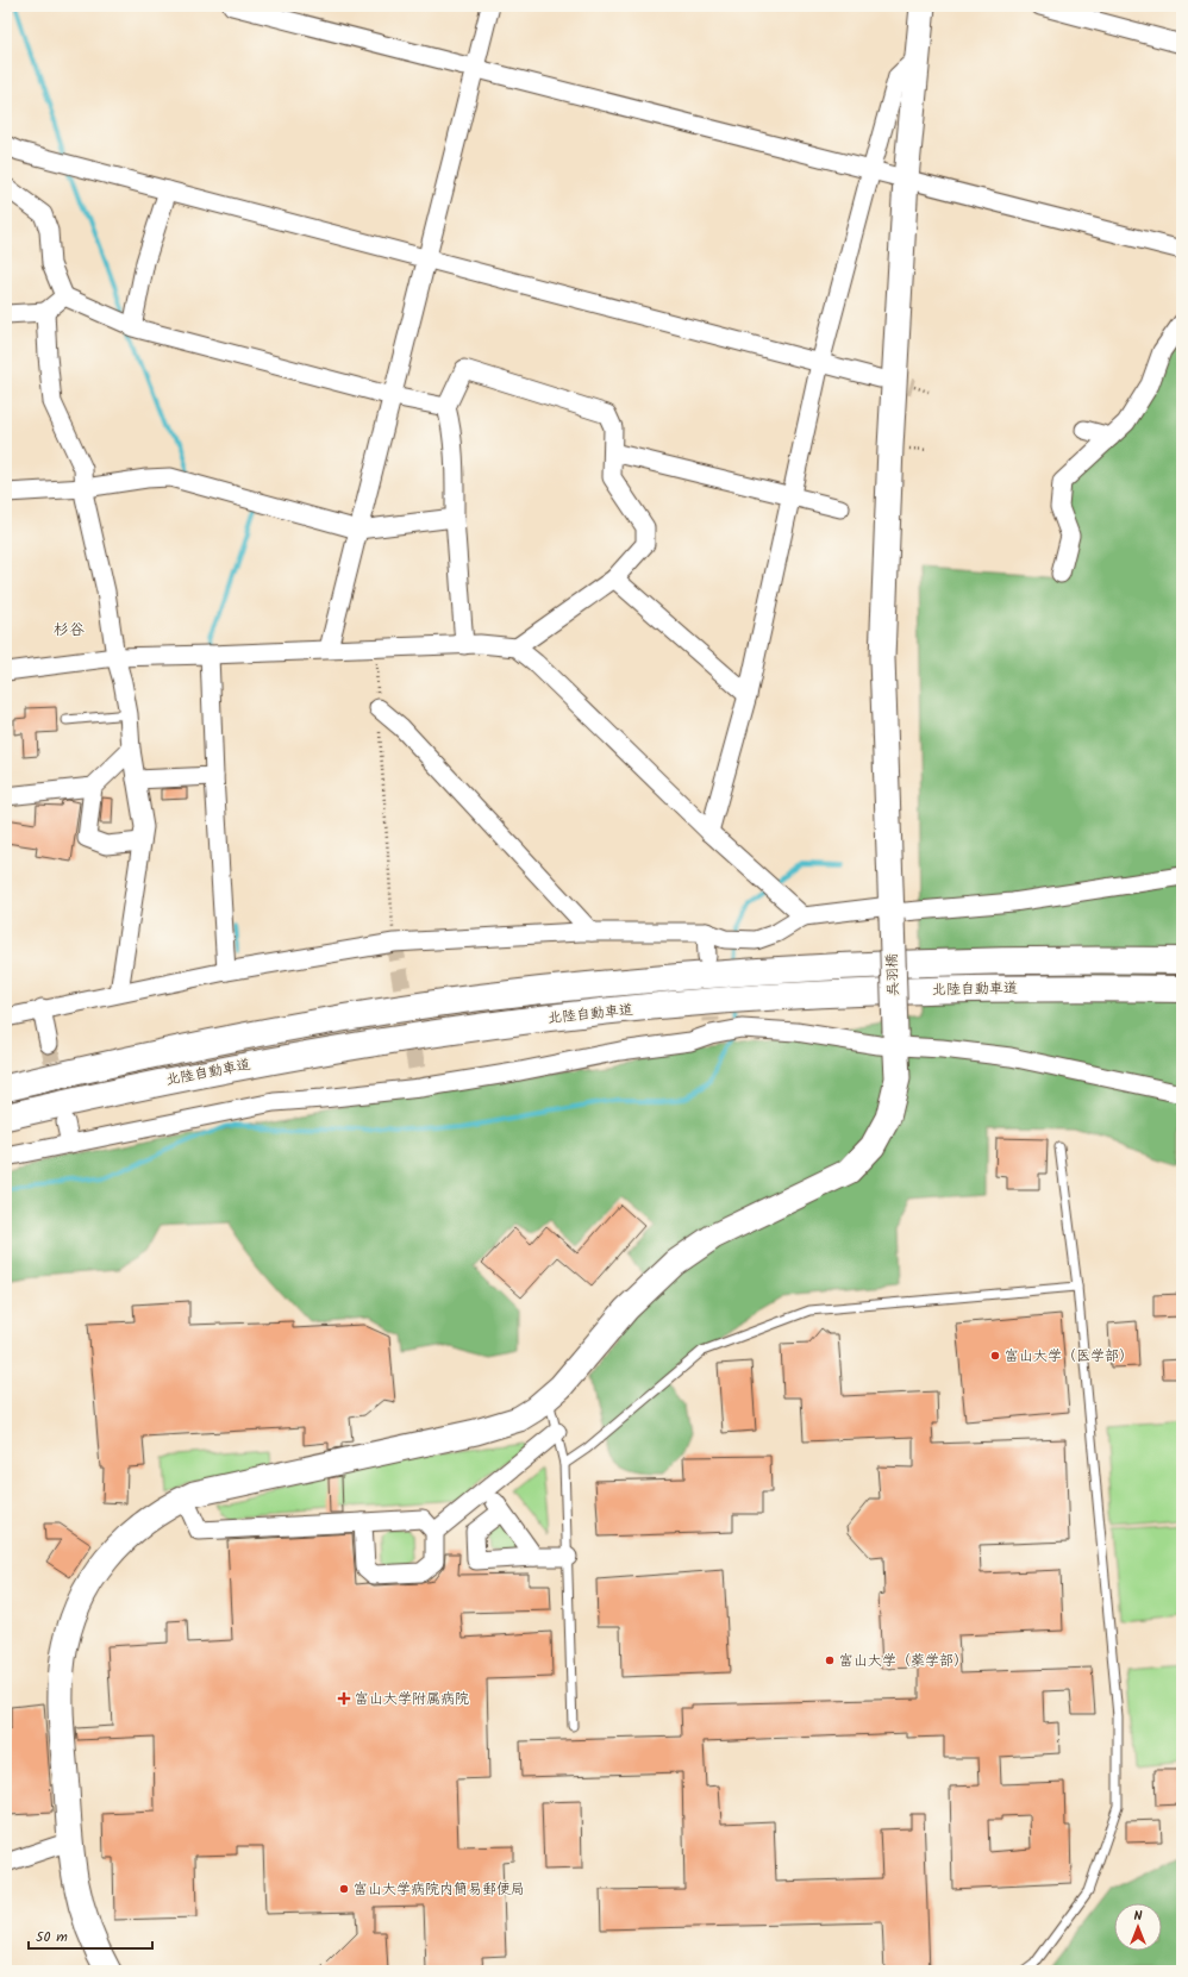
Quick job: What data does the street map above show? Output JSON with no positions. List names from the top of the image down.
{
  "streets": {
    "highway": ["北陸自動車道"],
    "street": ["呉羽橋"]
  },
  "districts": ["杉谷"],
  "places": {
    "other": ["富山大学（医学部）", "富山大学（薬学部）", "富山大学病院内簡易郵便局"],
    "health": ["富山大学附属病院"]
  },
  "scale_bar": "50 m",
  "north": "top"
}
